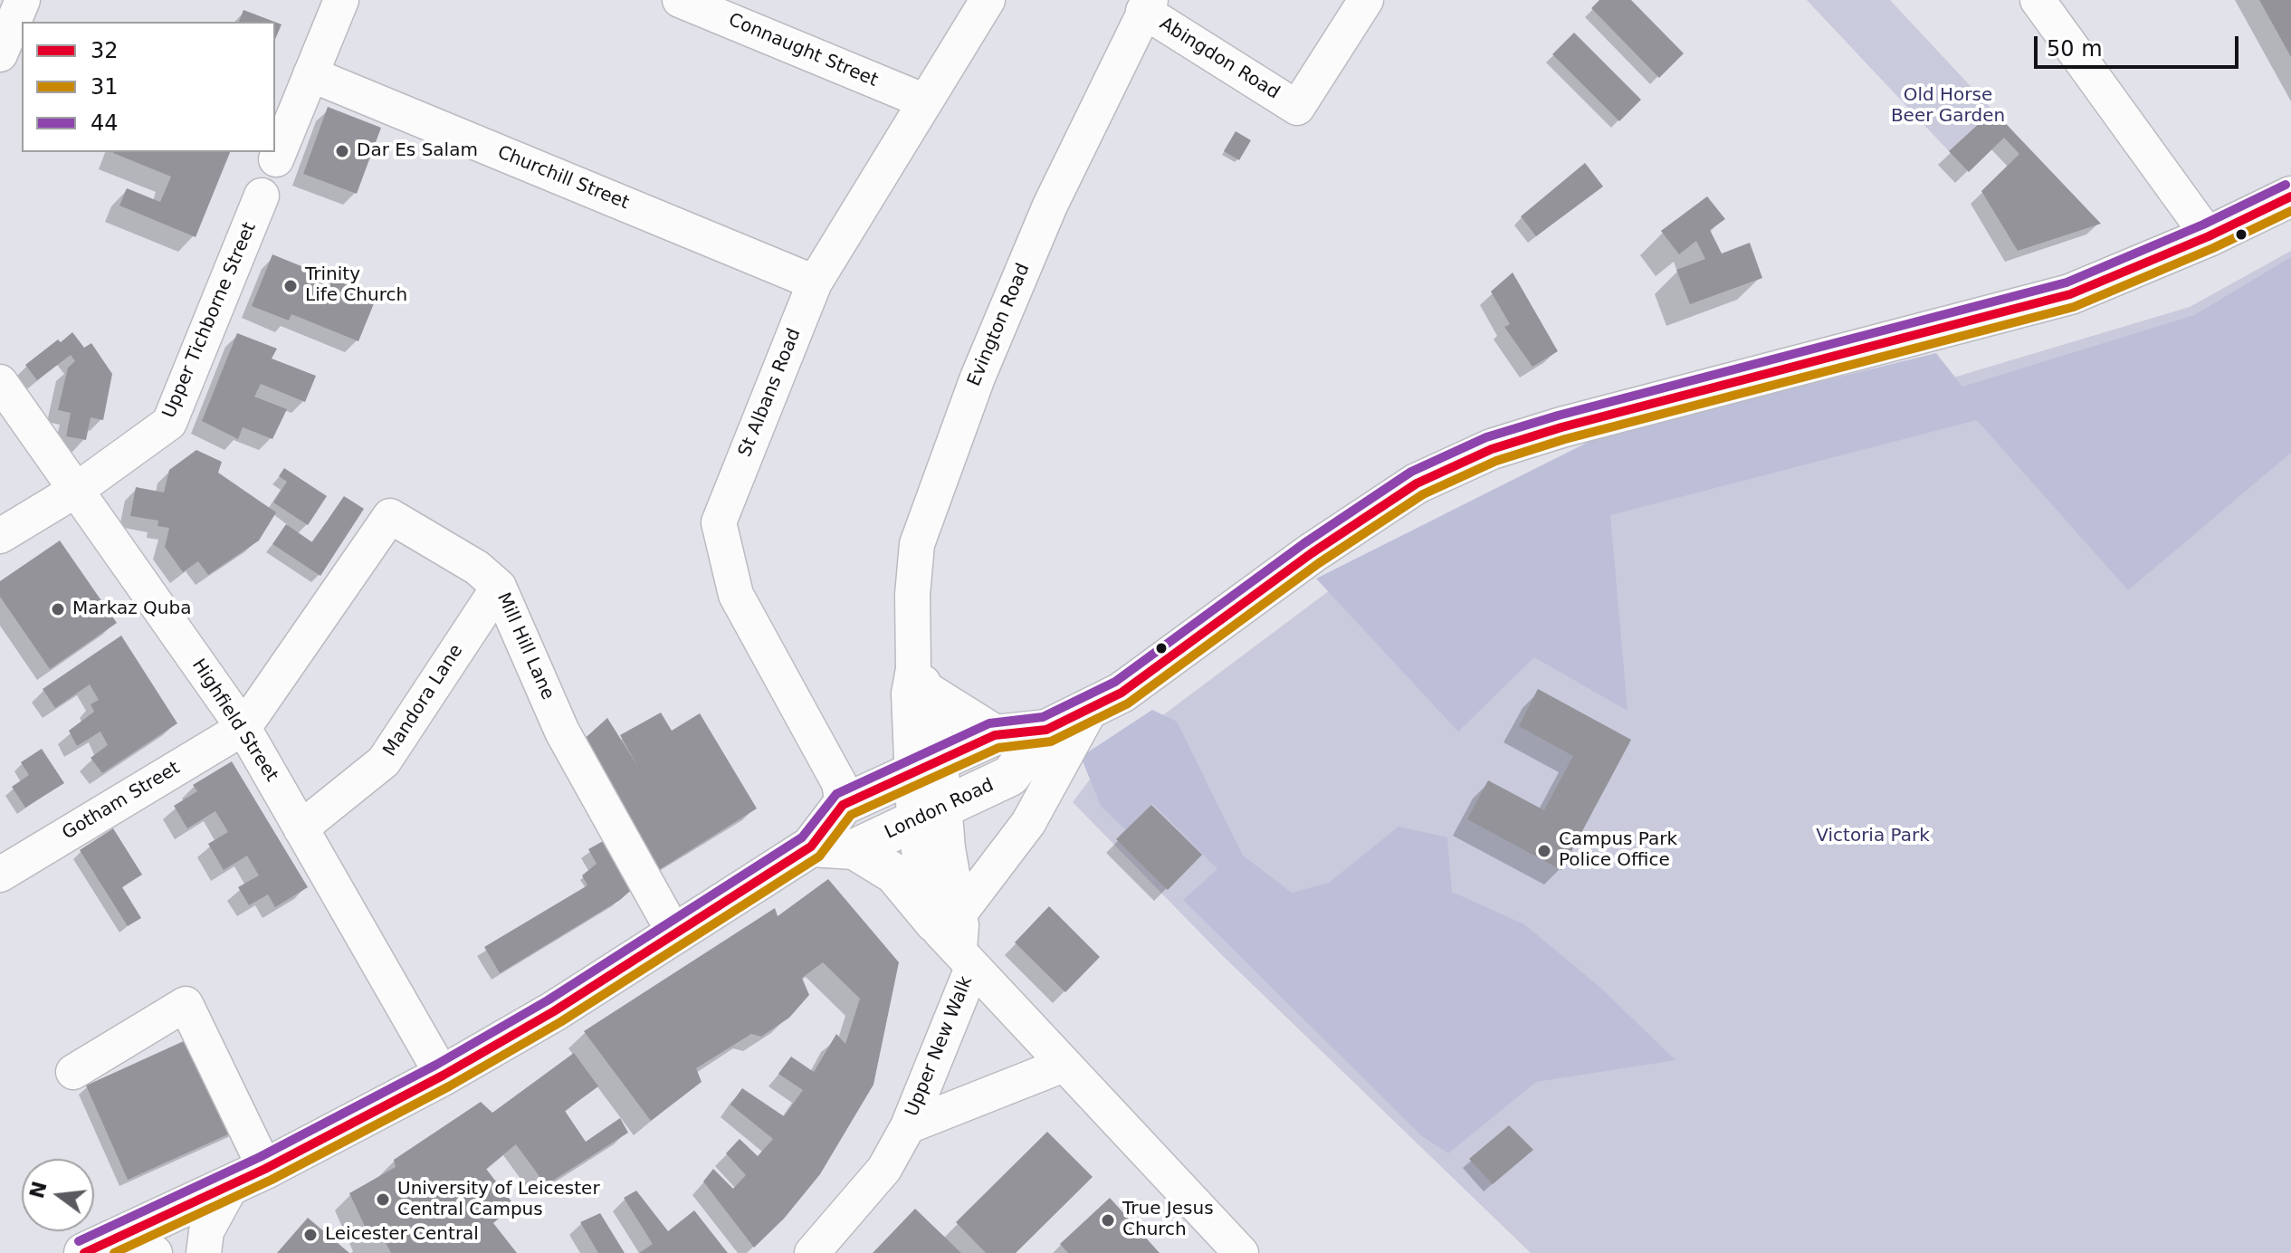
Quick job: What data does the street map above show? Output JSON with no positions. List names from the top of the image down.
{
  "streets": {
    "main road": ["London Road"],
    "street": [
      "Connaught Street",
      "Abingdon Road",
      "Churchill Street",
      "Upper Tichborne Street",
      "Evington Road",
      "St Albans Road",
      "Mill Hill Lane",
      "Mandora Lane",
      "Highfield Street",
      "Gotham Street",
      "Upper New Walk"
    ]
  },
  "crossings": [
    ["Connaught Street", "St Albans Road"],
    ["Abingdon Road", "Evington Road"],
    ["Churchill Street", "St Albans Road"],
    ["Upper Tichborne Street", "Highfield Street"],
    ["Evington Road", "London Road"],
    ["Evington Road", "Upper New Walk"],
    ["St Albans Road", "London Road"],
    ["Mill Hill Lane", "Mandora Lane"],
    ["Mill Hill Lane", "Highfield Street"],
    ["Mill Hill Lane", "Gotham Street"],
    ["Mill Hill Lane", "London Road"],
    ["Mandora Lane", "Highfield Street"],
    ["Highfield Street", "Gotham Street"],
    ["Highfield Street", "London Road"],
    ["London Road", "Upper New Walk"]
  ],
  "parks": ["Old Horse Beer Garden", "Victoria Park"],
  "places": [
    "Dar Es Salam",
    "Trinity Life Church",
    "Markaz Quba",
    "Campus Park Police Office",
    "University of Leicester Central Campus",
    "True Jesus Church",
    "Leicester Central"
  ],
  "lines": ["transit line 44", "transit line 32", "transit line 31"],
  "legend": ["32", "31", "44"],
  "scale_bar": "50 m",
  "north": "left"
}
